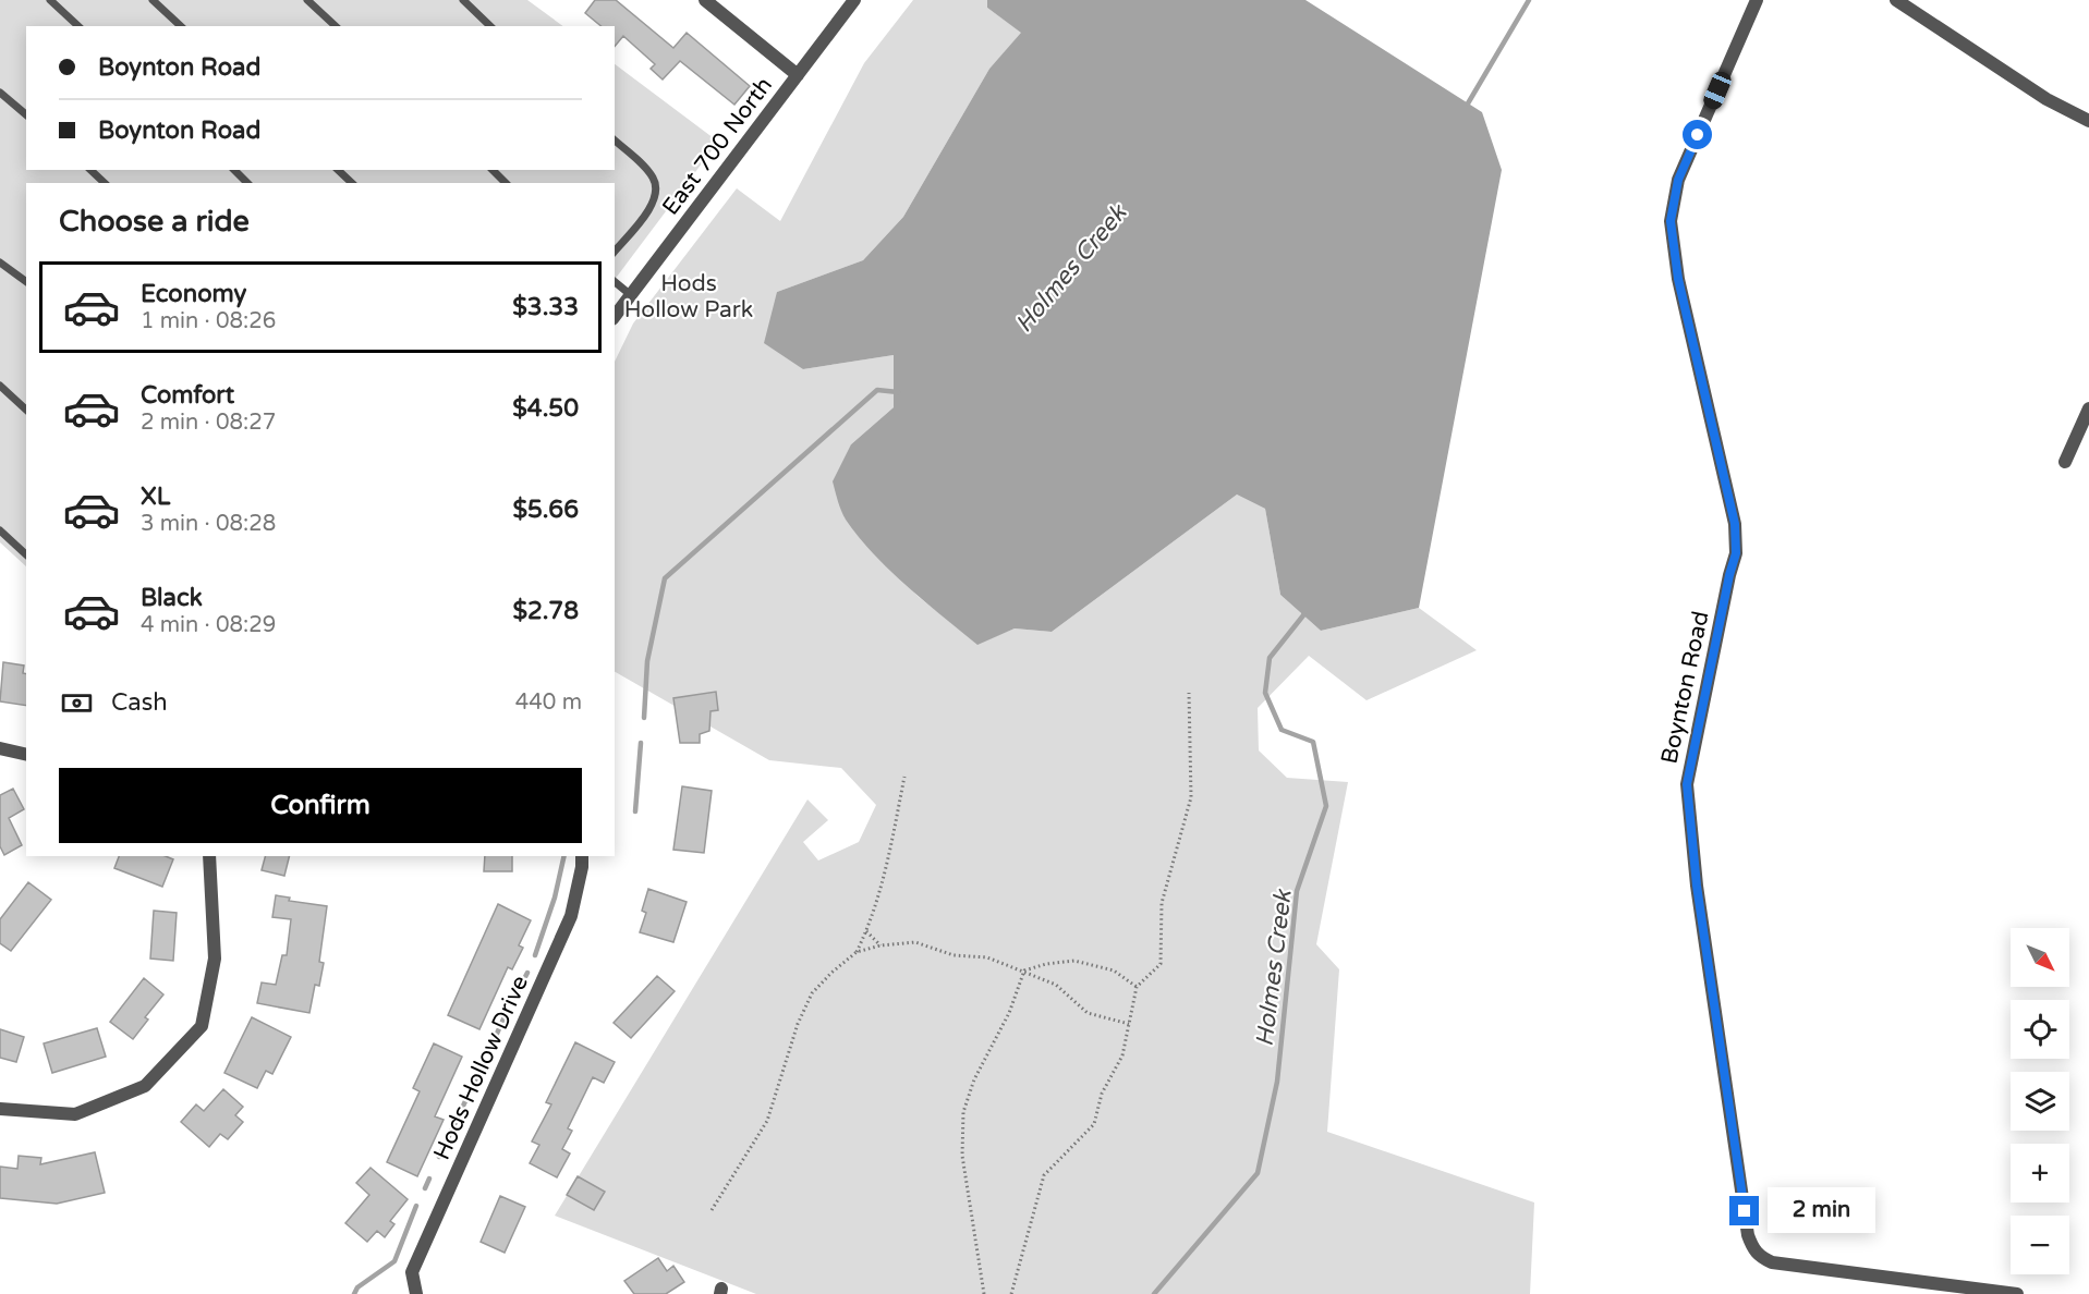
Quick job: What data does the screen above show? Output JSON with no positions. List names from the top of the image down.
{
  "streets": {
    "street": ["East 700 North", "Boynton Road", "Hods Hollow Drive"]
  },
  "water": ["Holmes Creek"],
  "parks": ["Hods Hollow Park"],
  "north": "bottom right",
  "page": {
    "banner": ["Boynton Road", "Boynton Road"],
    "heading": "Choose a ride",
    "list": [
      {
        "name": "Economy",
        "note": "1 min · 08:26",
        "value": "$3.33"
      },
      {
        "name": "Comfort",
        "note": "2 min · 08:27",
        "value": "$4.50"
      },
      {
        "name": "XL",
        "note": "3 min · 08:28",
        "value": "$5.66"
      },
      {
        "name": "Black",
        "note": "4 min · 08:29",
        "value": "$2.78"
      }
    ],
    "pay": ["Cash", "440 m"],
    "buttons": "Confirm",
    "map_buttons": ["+", "−"],
    "bubble": "2 min"
  }
}
